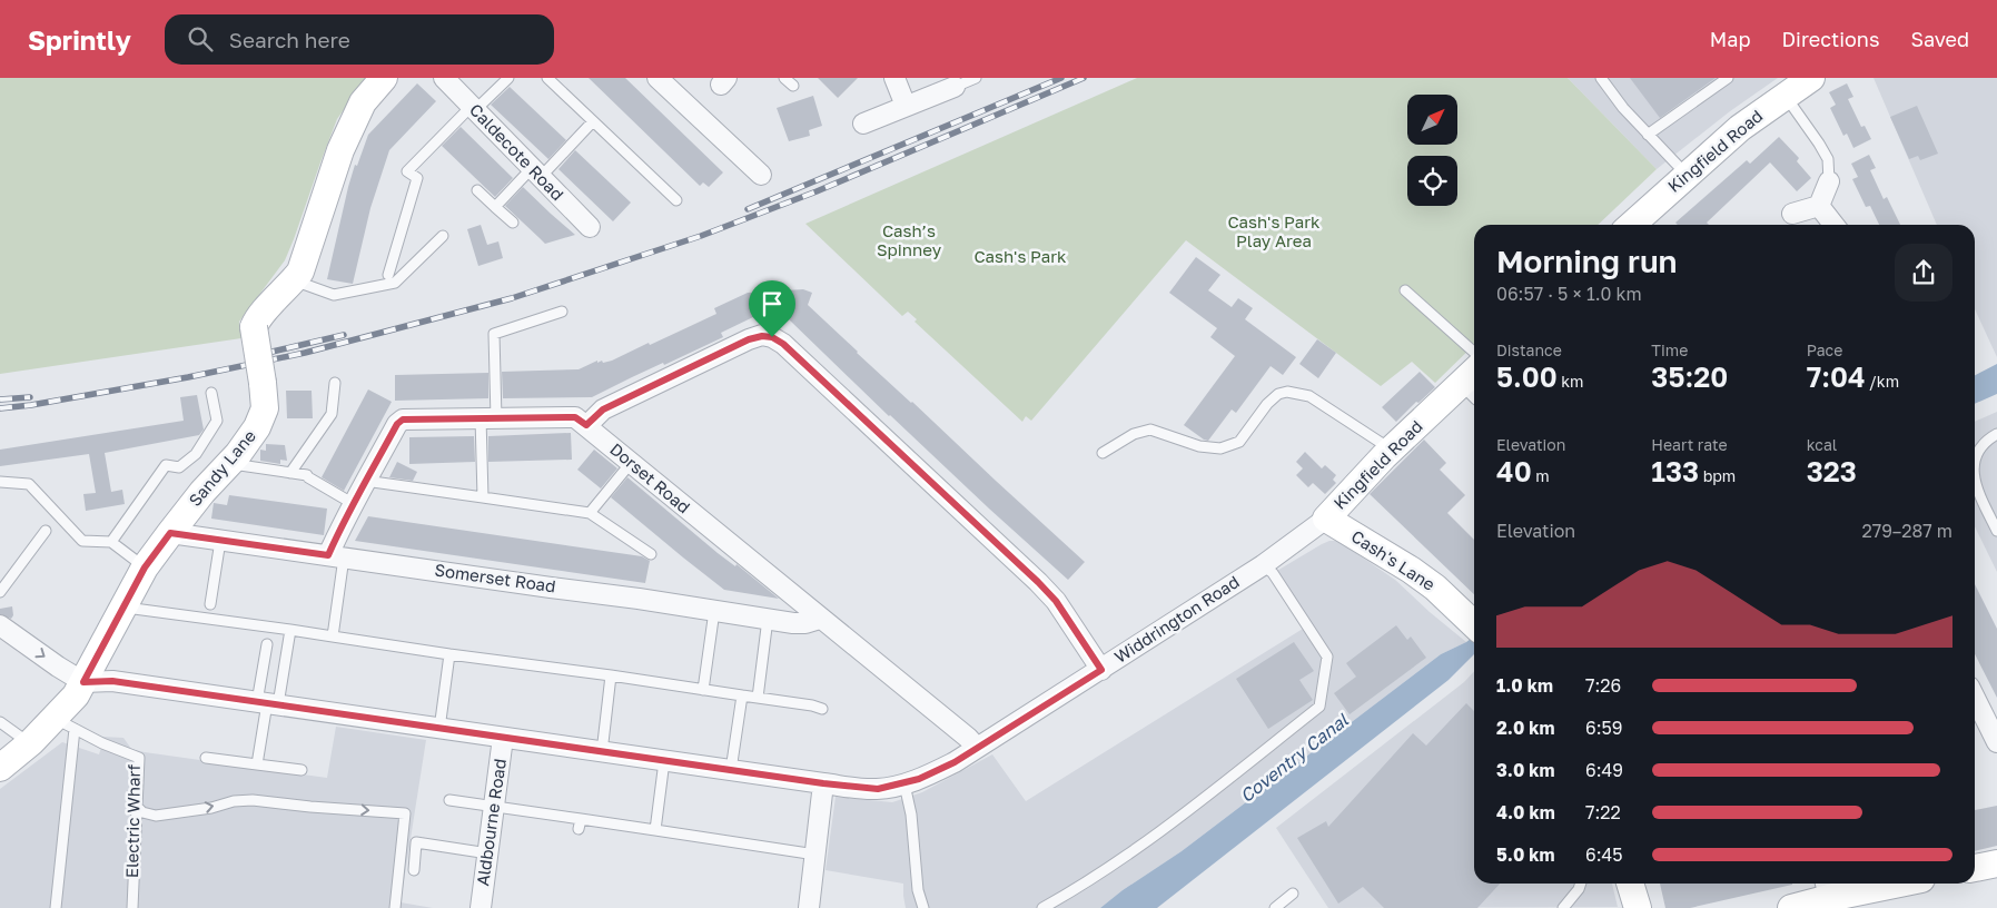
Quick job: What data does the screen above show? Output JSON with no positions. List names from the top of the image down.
{
  "streets": {
    "street": [
      "Kingfield Road",
      "Caldecote Road",
      "Sandy Lane",
      "Dorset Road",
      "Cash's Lane",
      "Somerset Road",
      "Widdrington Road",
      "Aldbourne Road"
    ],
    "lane": ["Electric Wharf"]
  },
  "crossings": [
    ["Kingfield Road", "Cash's Lane"],
    ["Kingfield Road", "Widdrington Road"],
    ["Sandy Lane", "Somerset Road"],
    ["Sandy Lane", "Widdrington Road"],
    ["Sandy Lane", "Electric Wharf"],
    ["Dorset Road", "Somerset Road"],
    ["Dorset Road", "Widdrington Road"],
    ["Cash's Lane", "Widdrington Road"],
    ["Widdrington Road", "Aldbourne Road"]
  ],
  "water": ["Coventry Canal"],
  "parks": ["Cash's Park Play Area", "Cash’s Spinney", "Cash's Park"],
  "north": "top right",
  "page": {
    "header": "Sprintly",
    "search": "Search here",
    "nav": ["Map", "Directions", "Saved"],
    "heading": ["Morning run", "06:57 · 5 × 1.0 km"],
    "stats": [
      ["Distance", "5.00 km"],
      ["Time", "35:20"],
      ["Pace", "7:04 /km"],
      ["Elevation", "40 m"],
      ["Heart rate", "133 bpm"],
      ["kcal", "323"]
    ],
    "chart": ["Elevation", "279–287 m"],
    "list": [
      {
        "name": "1.0 km",
        "note": "7:26"
      },
      {
        "name": "2.0 km",
        "note": "6:59"
      },
      {
        "name": "3.0 km",
        "note": "6:49"
      },
      {
        "name": "4.0 km",
        "note": "7:22"
      },
      {
        "name": "5.0 km",
        "note": "6:45"
      }
    ]
  }
}
